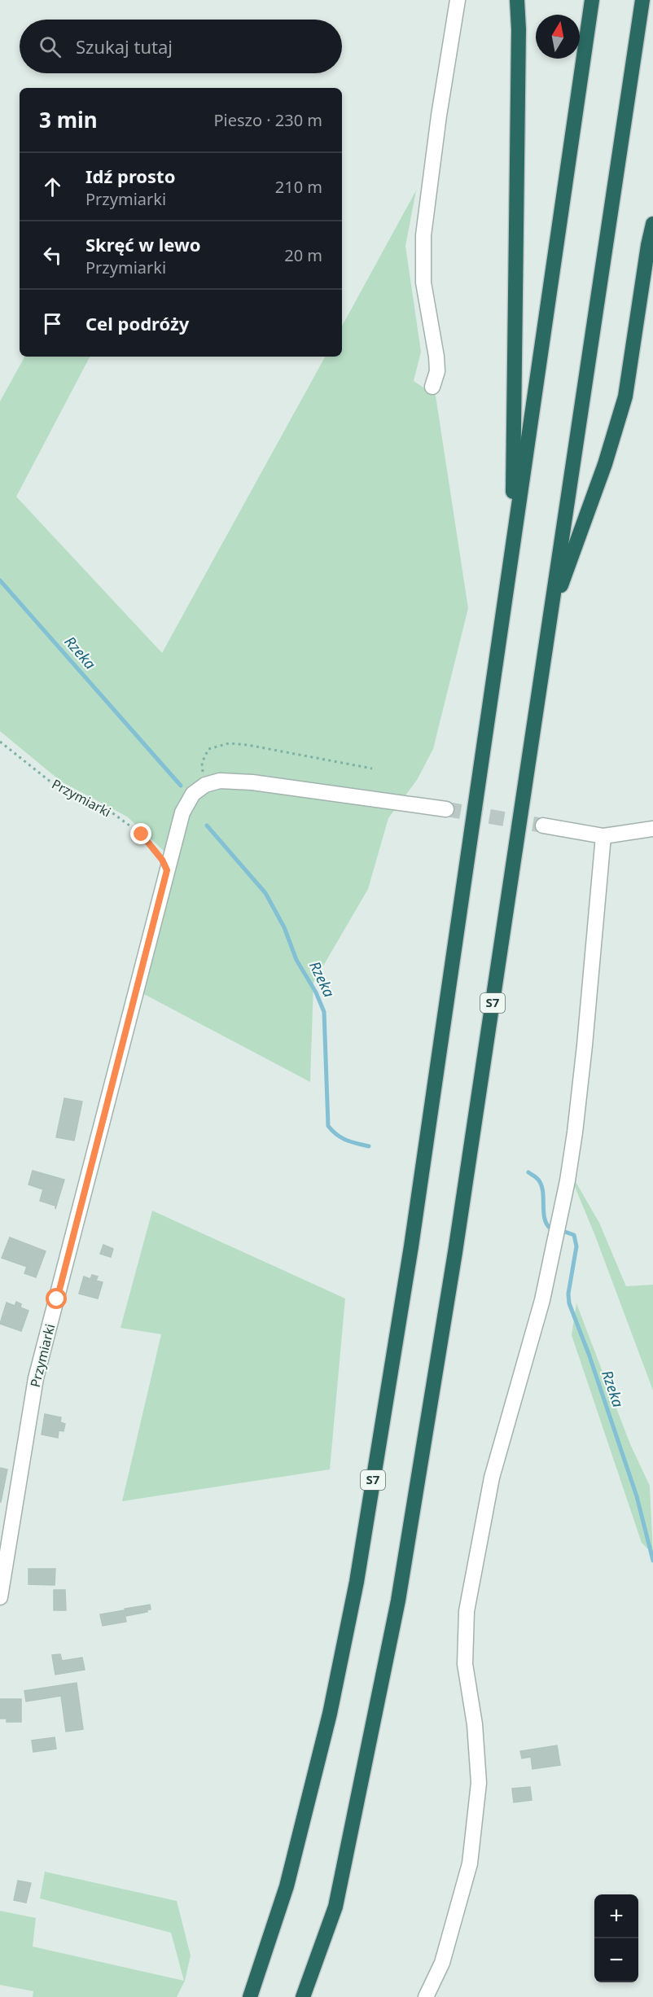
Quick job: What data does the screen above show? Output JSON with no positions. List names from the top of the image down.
{
  "streets": {
    "highway": ["S7"],
    "street": ["Przymiarki"]
  },
  "water": ["Rzeka"],
  "north": "top",
  "page": {
    "search": "Szukaj tutaj",
    "heading": ["3 min", "Pieszo · 230 m"],
    "list": [
      ["Idź prosto", "Przymiarki", "210 m"],
      ["Skręć w lewo", "Przymiarki", "20 m"],
      "Cel podróży"
    ],
    "map_buttons": ["+", "−"]
  }
}
